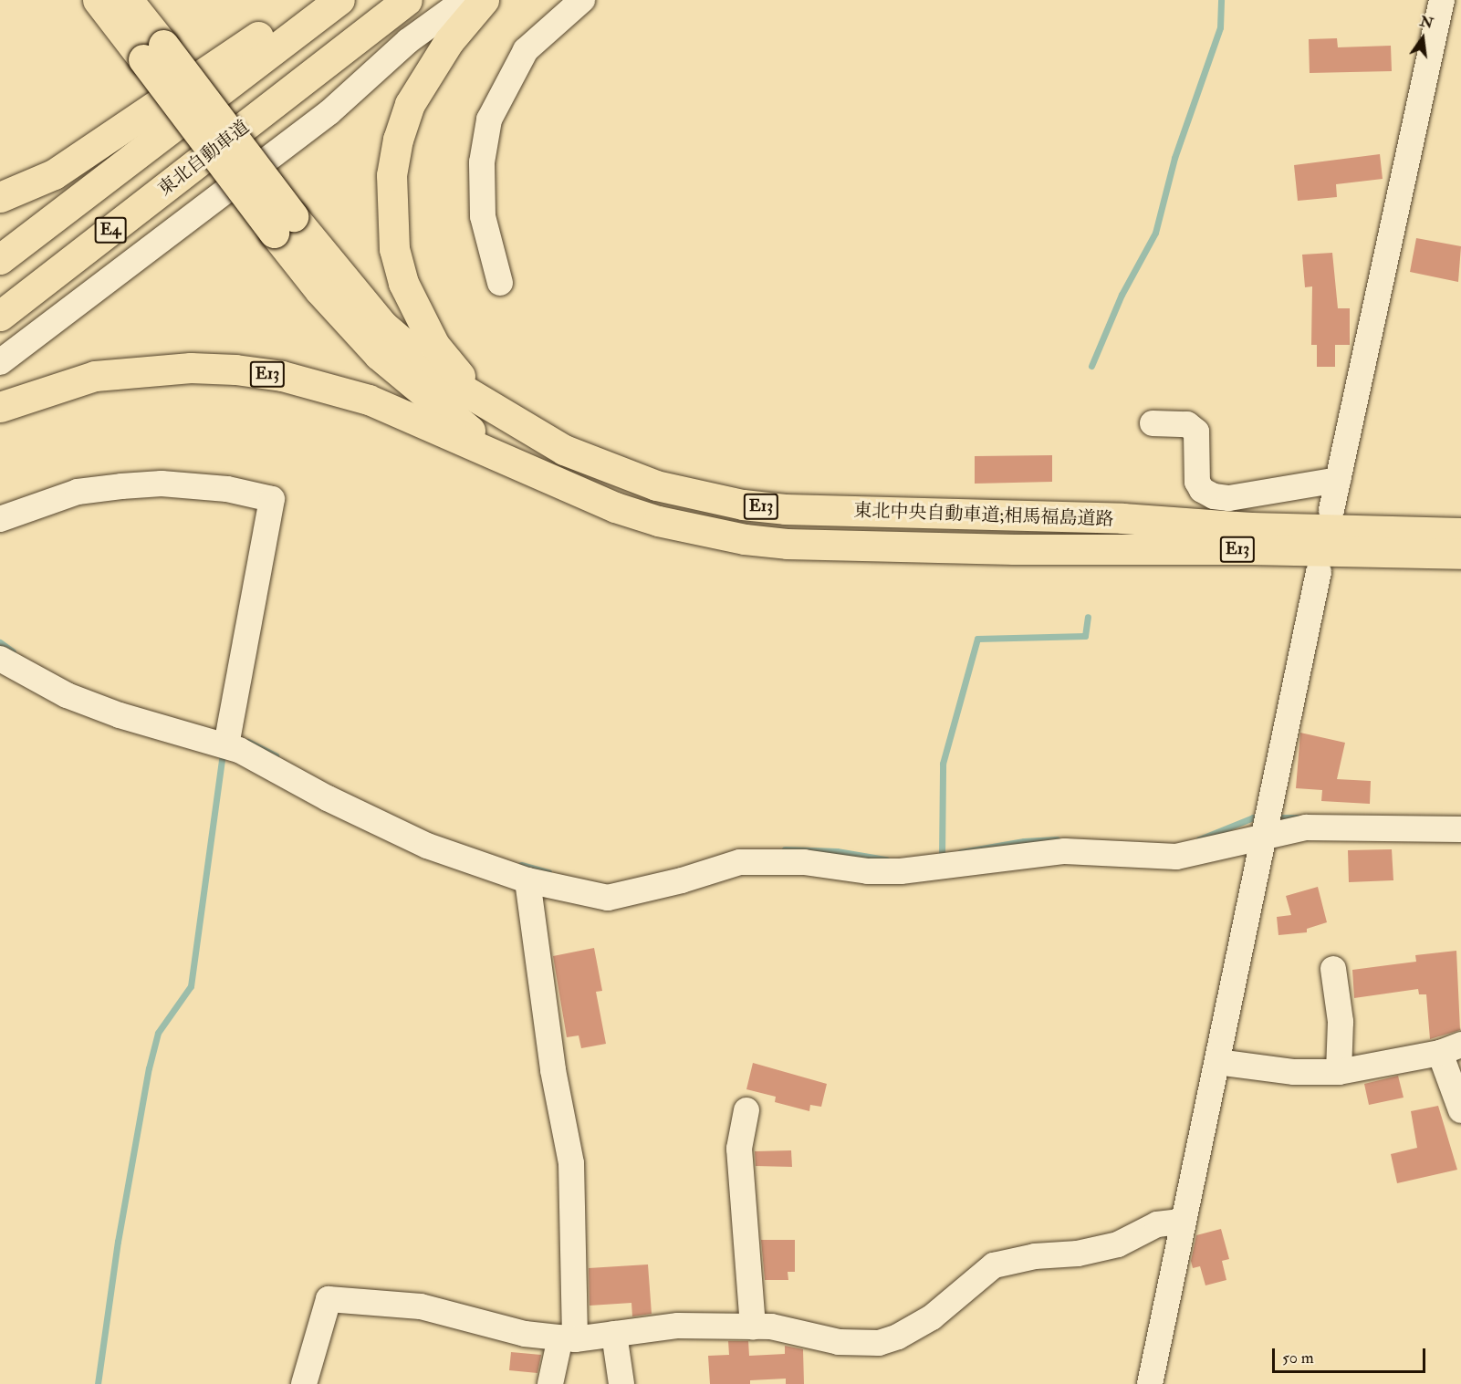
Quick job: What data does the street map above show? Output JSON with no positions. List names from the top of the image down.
{
  "streets": {
    "highway": [
      "東北自動車道",
      "E4",
      "E13",
      "東北中央自動車道;相馬福島道路"
    ]
  },
  "crossings": [
    ["E13", "東北中央自動車道;相馬福島道路"]
  ],
  "scale_bar": "50 m",
  "north": "top"
}
